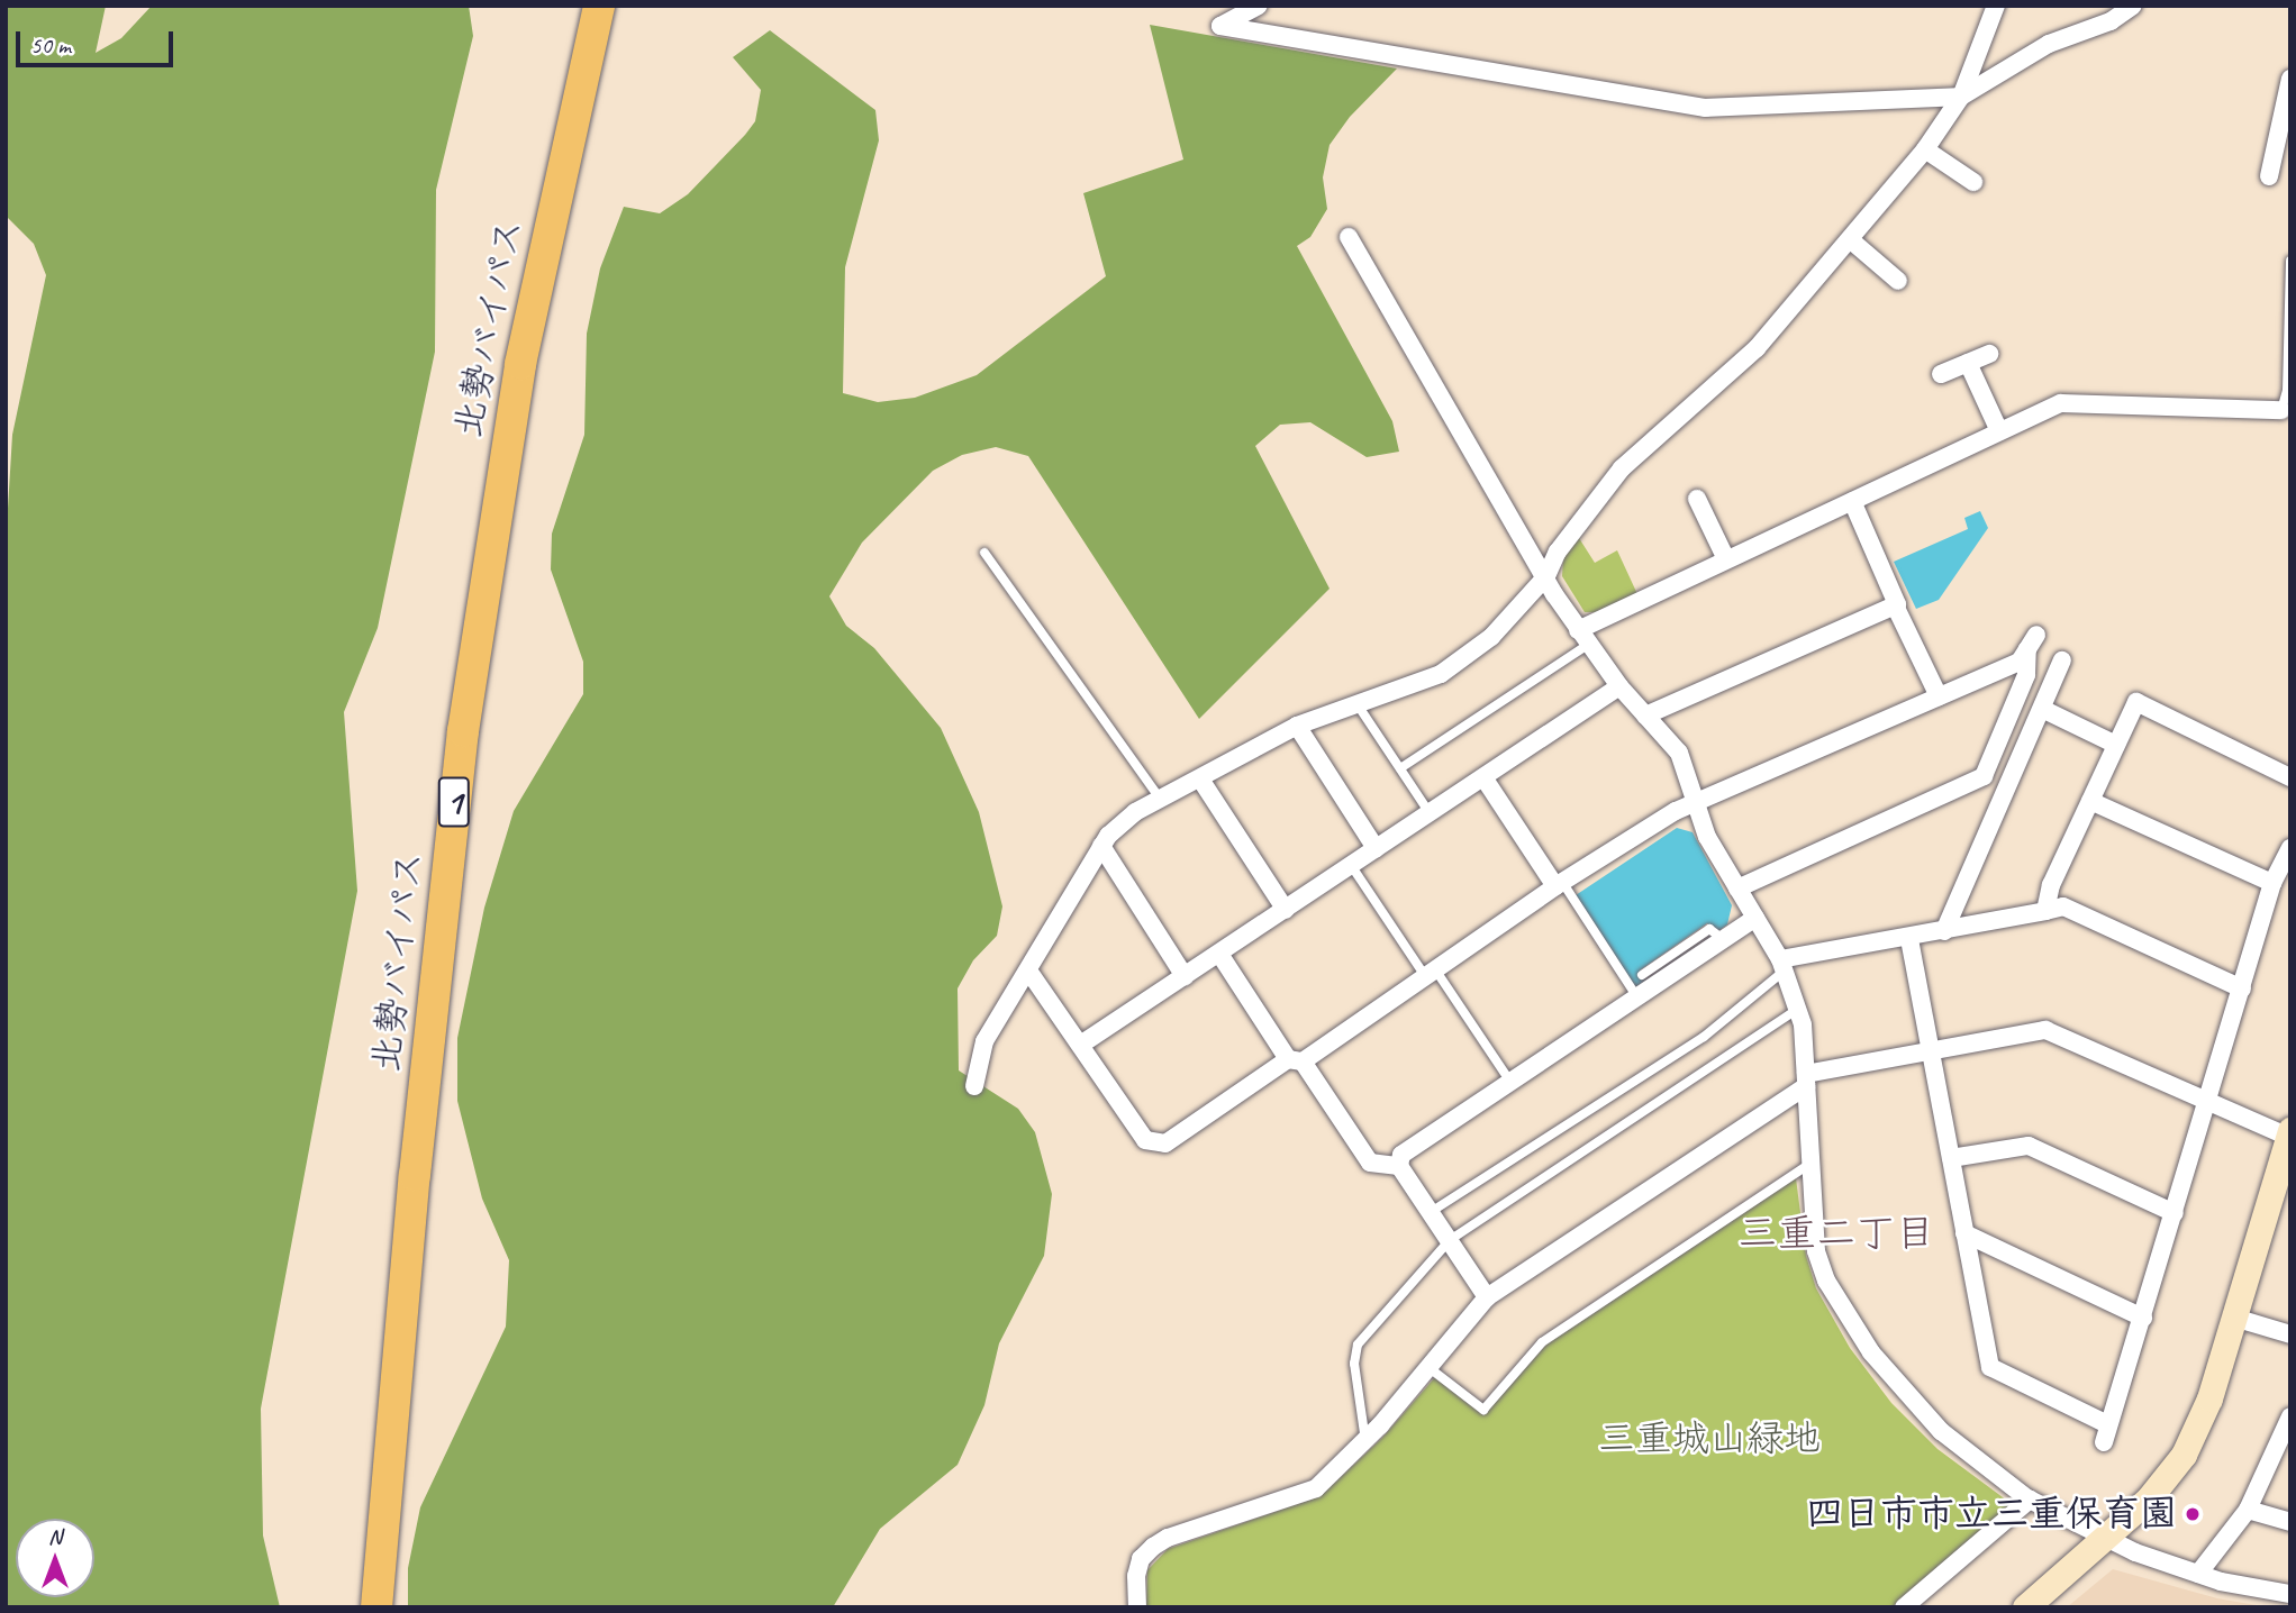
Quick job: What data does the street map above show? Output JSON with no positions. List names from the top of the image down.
{
  "streets": {
    "highway": ["北勢バイパス", "1"]
  },
  "districts": ["三重二丁目"],
  "parks": ["三重城山緑地"],
  "places": ["四日市市立三重保育園"],
  "scale_bar": "50 m",
  "north": "top"
}
